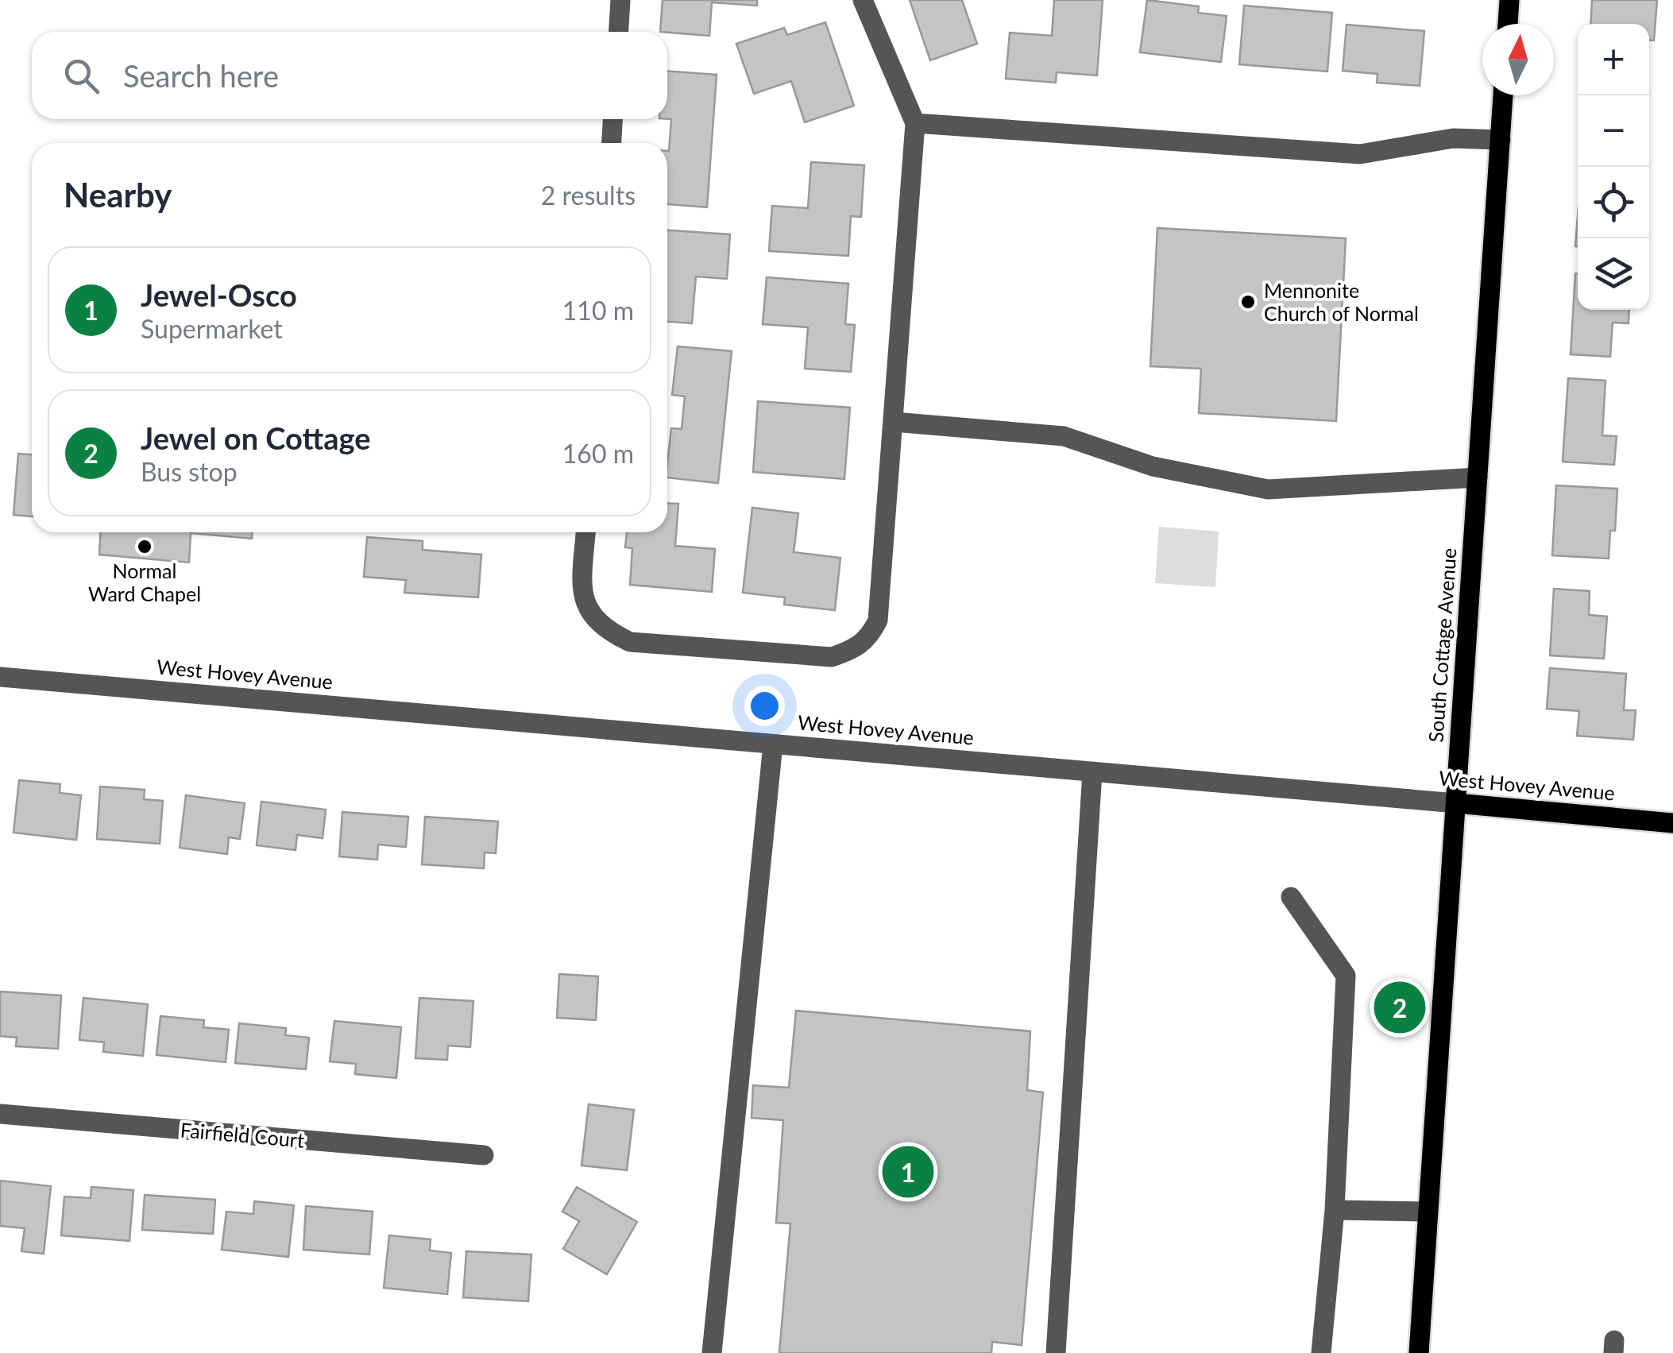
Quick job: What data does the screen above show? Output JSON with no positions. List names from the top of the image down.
{
  "streets": {
    "main road": ["South Cottage Avenue", "West Hovey Avenue"],
    "street": ["Fairfield Court"]
  },
  "crossings": [
    ["South Cottage Avenue", "West Hovey Avenue"]
  ],
  "places": ["Mennonite Church of Normal", "Normal Ward Chapel"],
  "north": "top",
  "page": {
    "map_buttons": ["+", "−"],
    "search": "Search here",
    "heading": ["Nearby", "2 results"],
    "list": [
      {
        "mark": "1",
        "name": "Jewel-Osco",
        "note": "Supermarket",
        "value": "110 m"
      },
      {
        "mark": "2",
        "name": "Jewel on Cottage",
        "note": "Bus stop",
        "value": "160 m"
      }
    ],
    "pins": ["2", "1"]
  }
}
